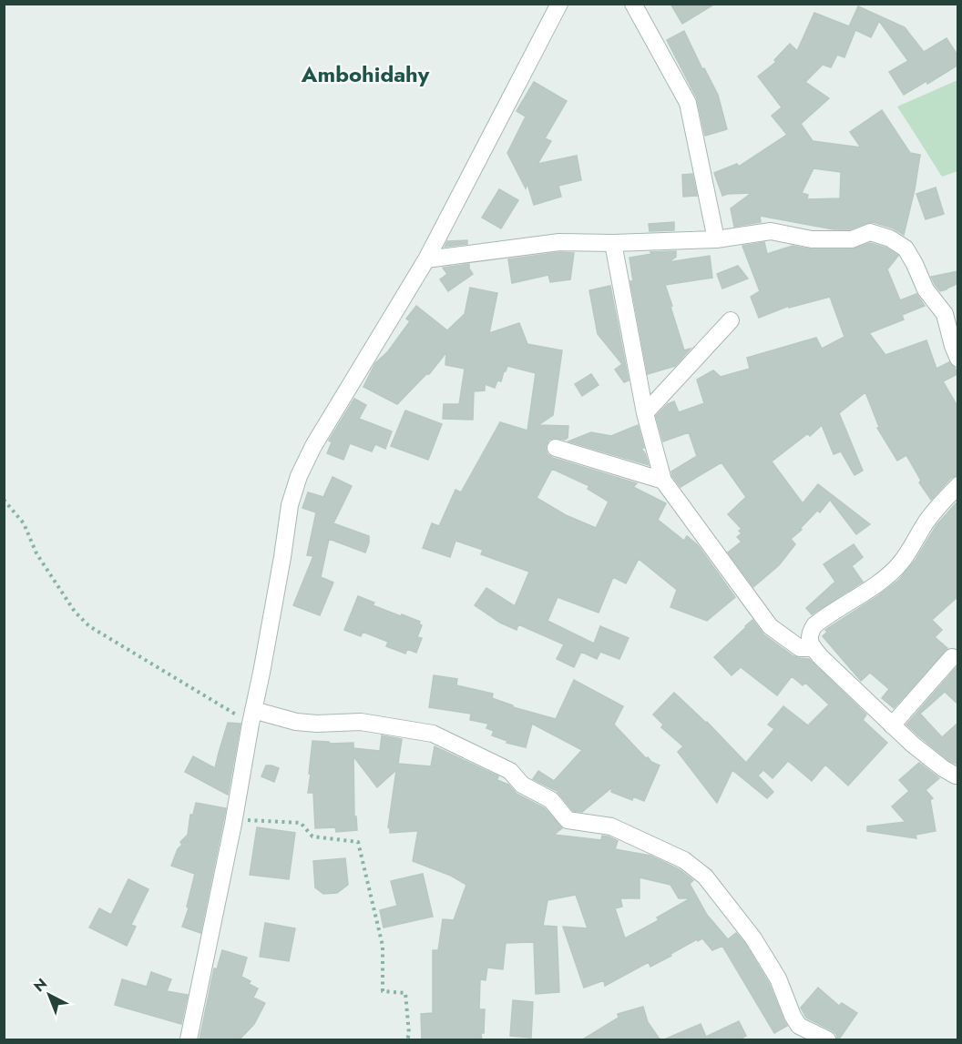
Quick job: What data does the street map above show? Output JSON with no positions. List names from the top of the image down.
{
  "districts": ["Ambohidahy"],
  "north": "top left"
}
